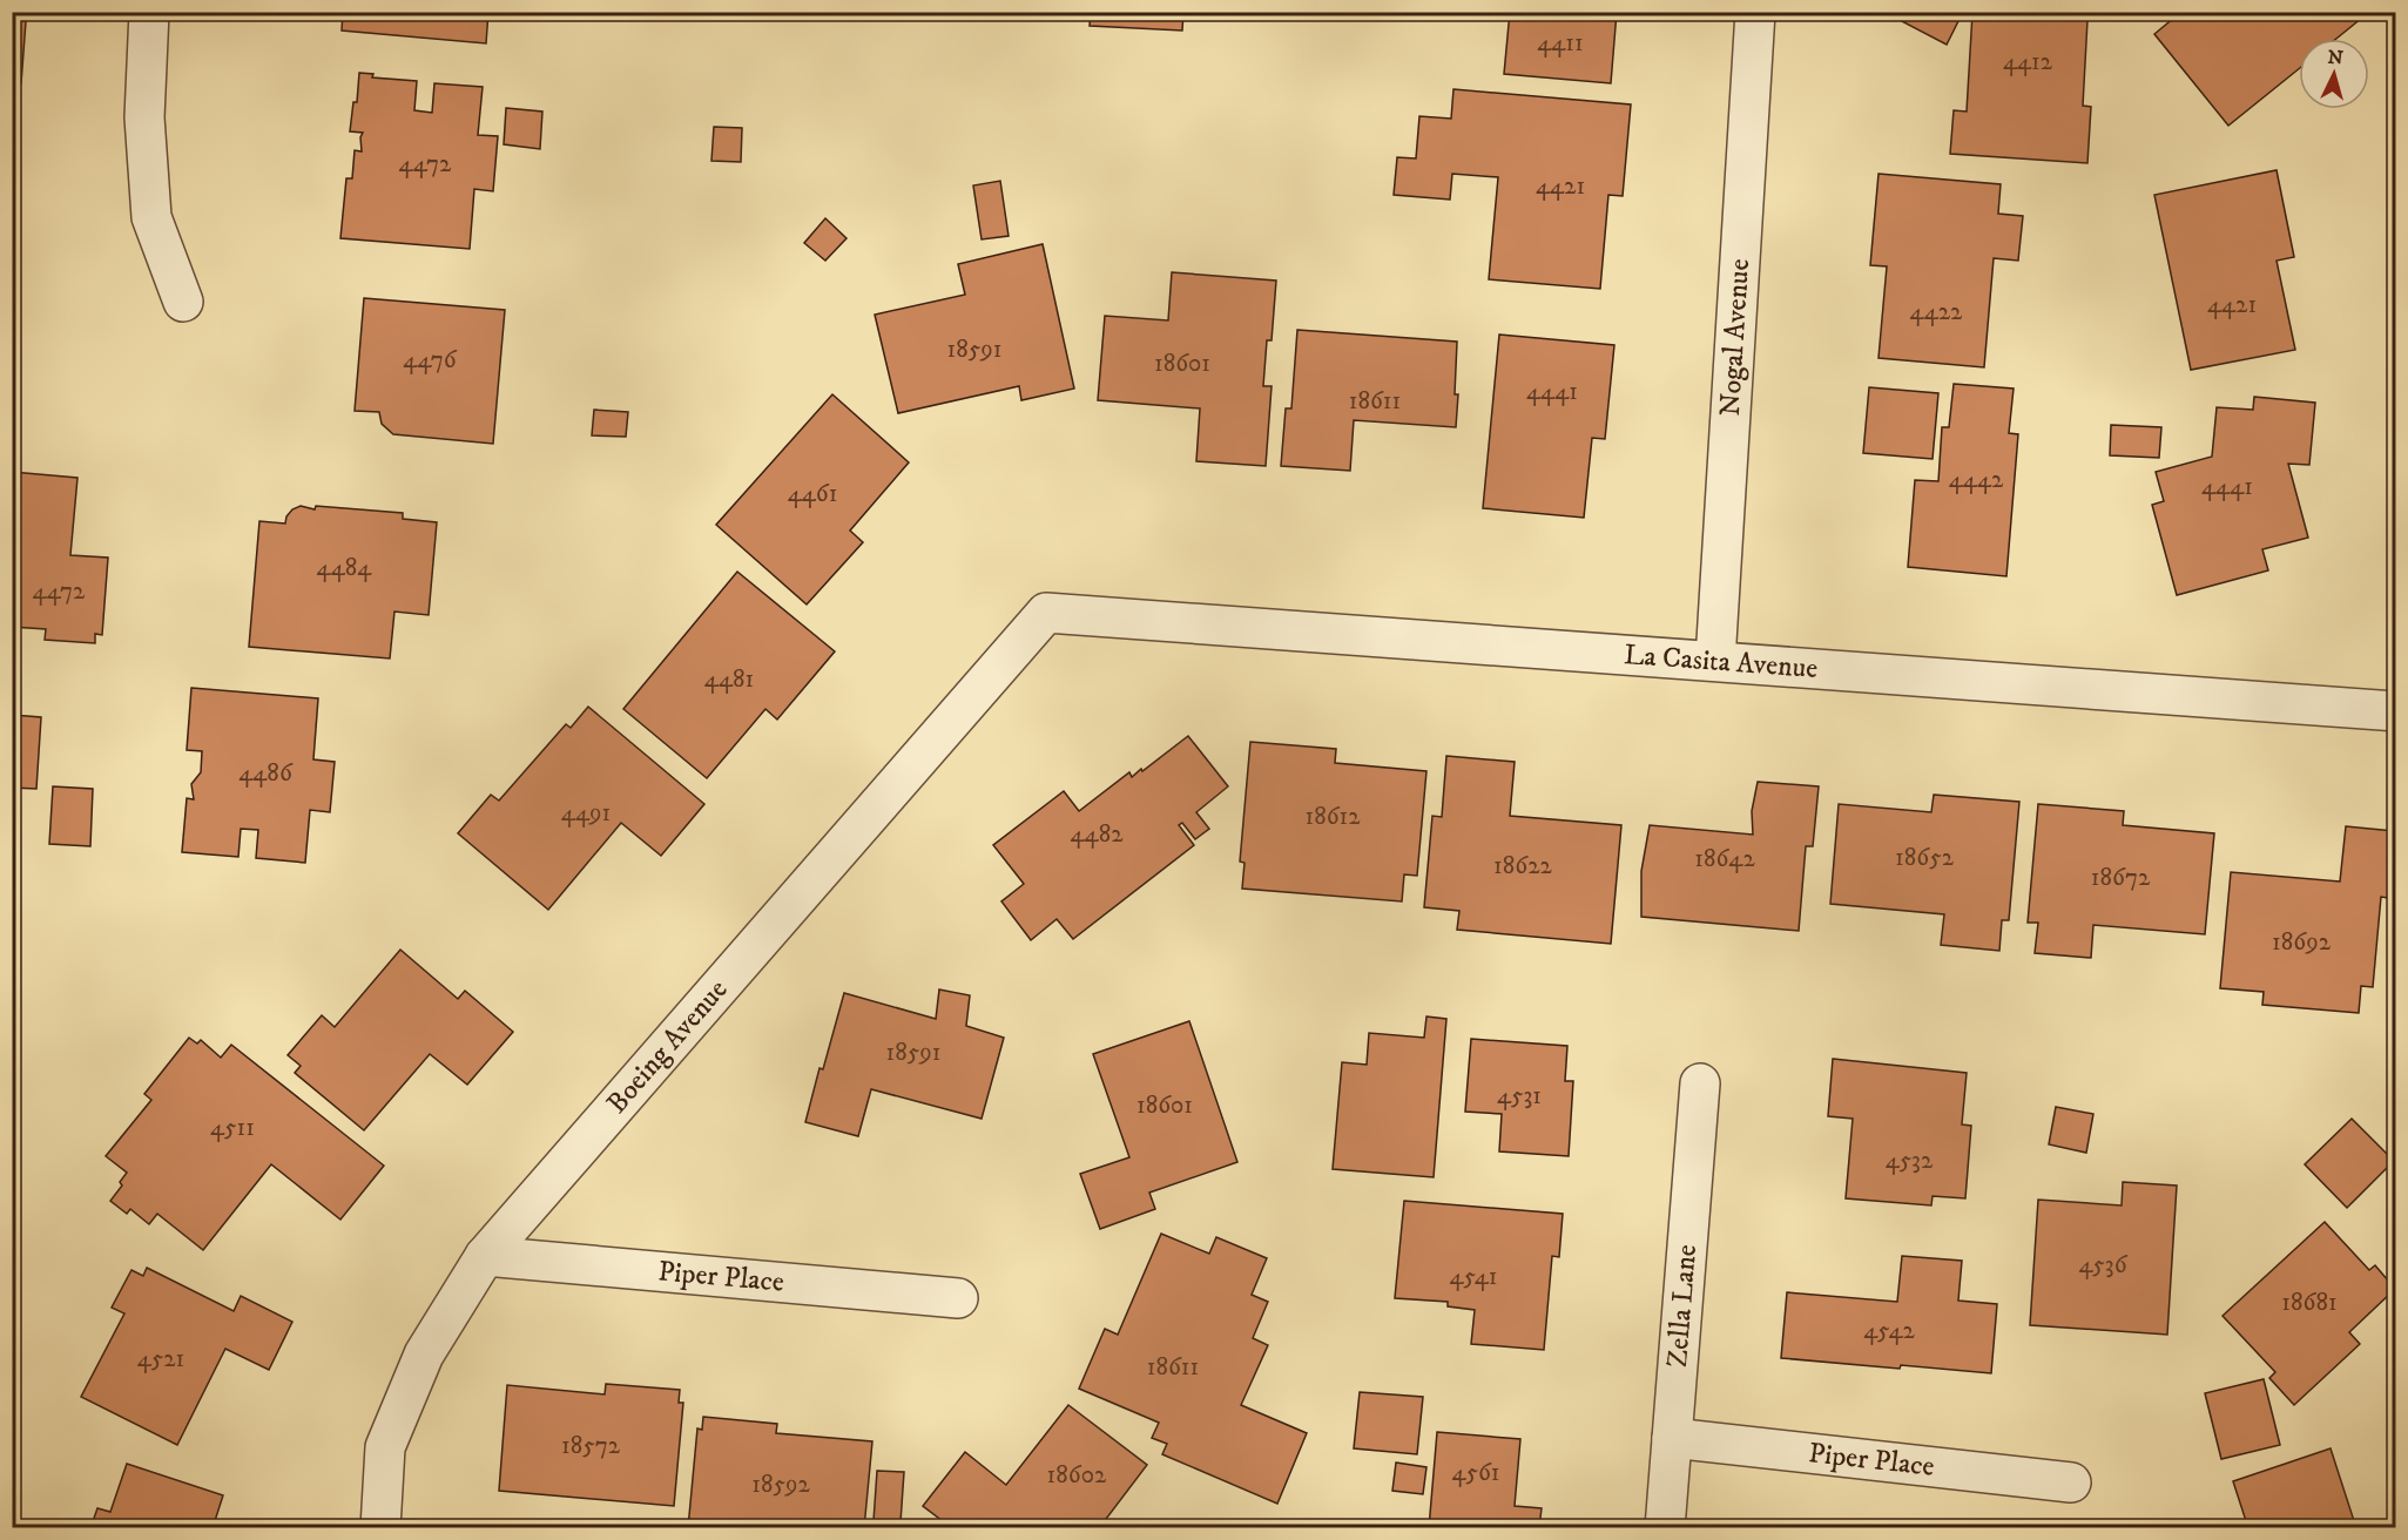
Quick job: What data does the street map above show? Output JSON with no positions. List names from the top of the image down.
{
  "streets": {
    "street": [
      "Nogal Avenue",
      "La Casita Avenue",
      "Boeing Avenue",
      "Piper Place",
      "Zella Lane"
    ]
  },
  "crossings": [
    ["Nogal Avenue", "La Casita Avenue"],
    ["La Casita Avenue", "Boeing Avenue"],
    ["Boeing Avenue", "Piper Place"],
    ["Piper Place", "Zella Lane"]
  ],
  "house_numbers": [
    "4411",
    "4412",
    "4472",
    "4421",
    "4421",
    "4422",
    "18591",
    "4476",
    "18601",
    "4441",
    "18611",
    "4442",
    "4441",
    "4461",
    "4484",
    "4472",
    "4481",
    "4486",
    "4491",
    "18612",
    "4482",
    "18652",
    "18642",
    "18622",
    "18672",
    "18692",
    "18591",
    "4531",
    "18601",
    "4511",
    "4532",
    "4536",
    "4541",
    "18681",
    "4542",
    "4521",
    "18611",
    "18572",
    "4561",
    "18602",
    "18592"
  ],
  "north": "top"
}
